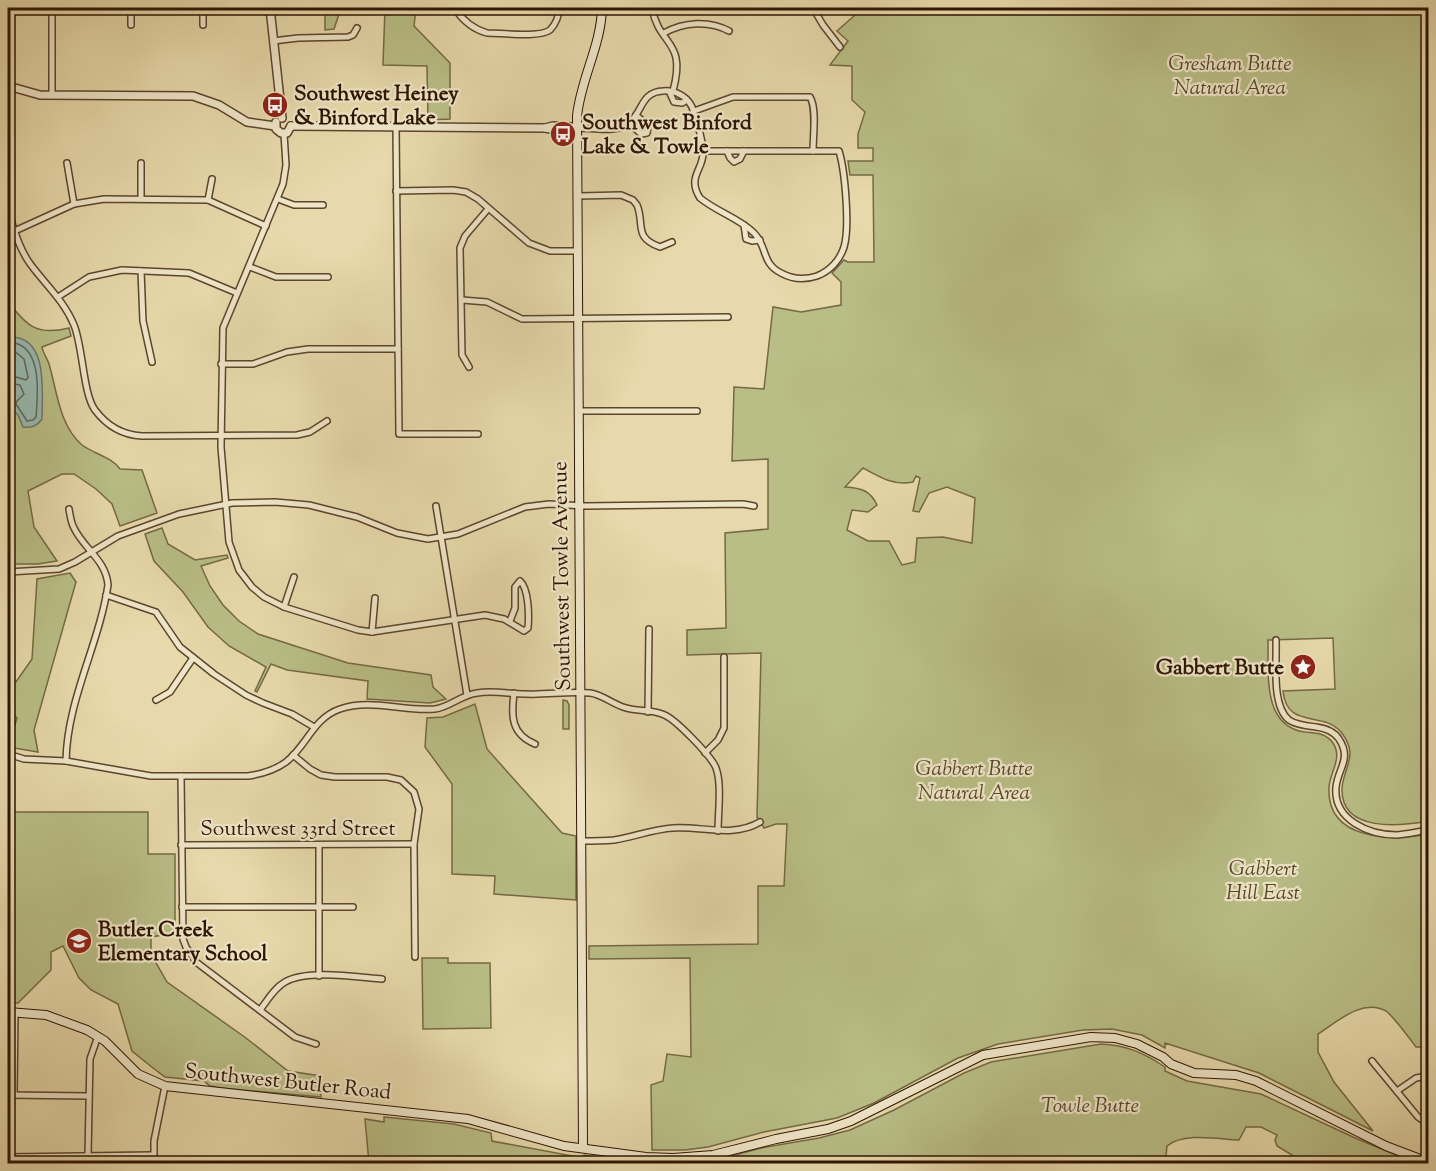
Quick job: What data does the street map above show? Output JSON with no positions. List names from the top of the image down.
{
  "streets": {
    "main road": ["Southwest Towle Avenue", "Southwest Butler Road"],
    "street": ["Southwest 33rd Street"]
  },
  "crossings": [
    ["Southwest Towle Avenue", "Southwest Butler Road"]
  ],
  "parks": [
    "Gresham Butte Natural Area",
    "Gabbert Butte Natural Area",
    "Gabbert Hill East",
    "Towle Butte"
  ],
  "places": {
    "bus stop": ["Southwest Heiney & Binford Lake", "Southwest Binford Lake & Towle"],
    "place": ["Gabbert Butte"],
    "school or university": ["Butler Creek Elementary School"]
  }
}
